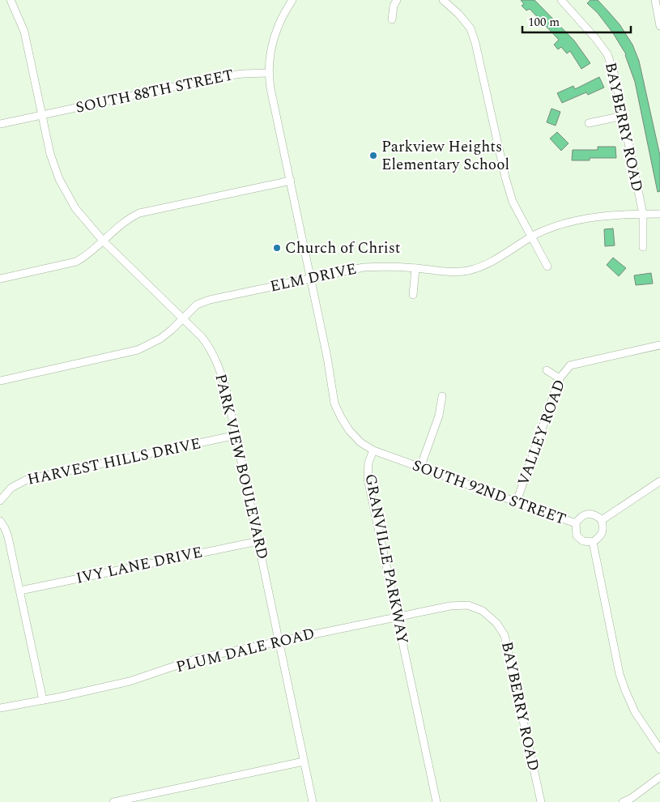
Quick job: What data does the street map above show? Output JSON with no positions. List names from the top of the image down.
{
  "streets": {
    "street": [
      "SOUTH 88TH STREET",
      "BAYBERRY ROAD",
      "ELM DRIVE",
      "VALLEY ROAD",
      "HARVEST HILLS DRIVE",
      "PARK VIEW BOULEVARD",
      "SOUTH 92ND STREET",
      "GRANVILLE PARKWAY",
      "IVY LANE DRIVE",
      "PLUM DALE ROAD"
    ]
  },
  "crossings": [
    ["SOUTH 88TH STREET", "PARK VIEW BOULEVARD"],
    ["SOUTH 88TH STREET", "GRANVILLE PARKWAY"],
    ["BAYBERRY ROAD", "ELM DRIVE"],
    ["BAYBERRY ROAD", "PLUM DALE ROAD"],
    ["ELM DRIVE", "PARK VIEW BOULEVARD"],
    ["ELM DRIVE", "GRANVILLE PARKWAY"],
    ["VALLEY ROAD", "SOUTH 92ND STREET"],
    ["HARVEST HILLS DRIVE", "PARK VIEW BOULEVARD"],
    ["PARK VIEW BOULEVARD", "IVY LANE DRIVE"],
    ["PARK VIEW BOULEVARD", "PLUM DALE ROAD"],
    ["SOUTH 92ND STREET", "GRANVILLE PARKWAY"],
    ["GRANVILLE PARKWAY", "PLUM DALE ROAD"]
  ],
  "places": ["Parkview Heights Elementary School", "Church of Christ"],
  "scale_bar": "100 m"
}
